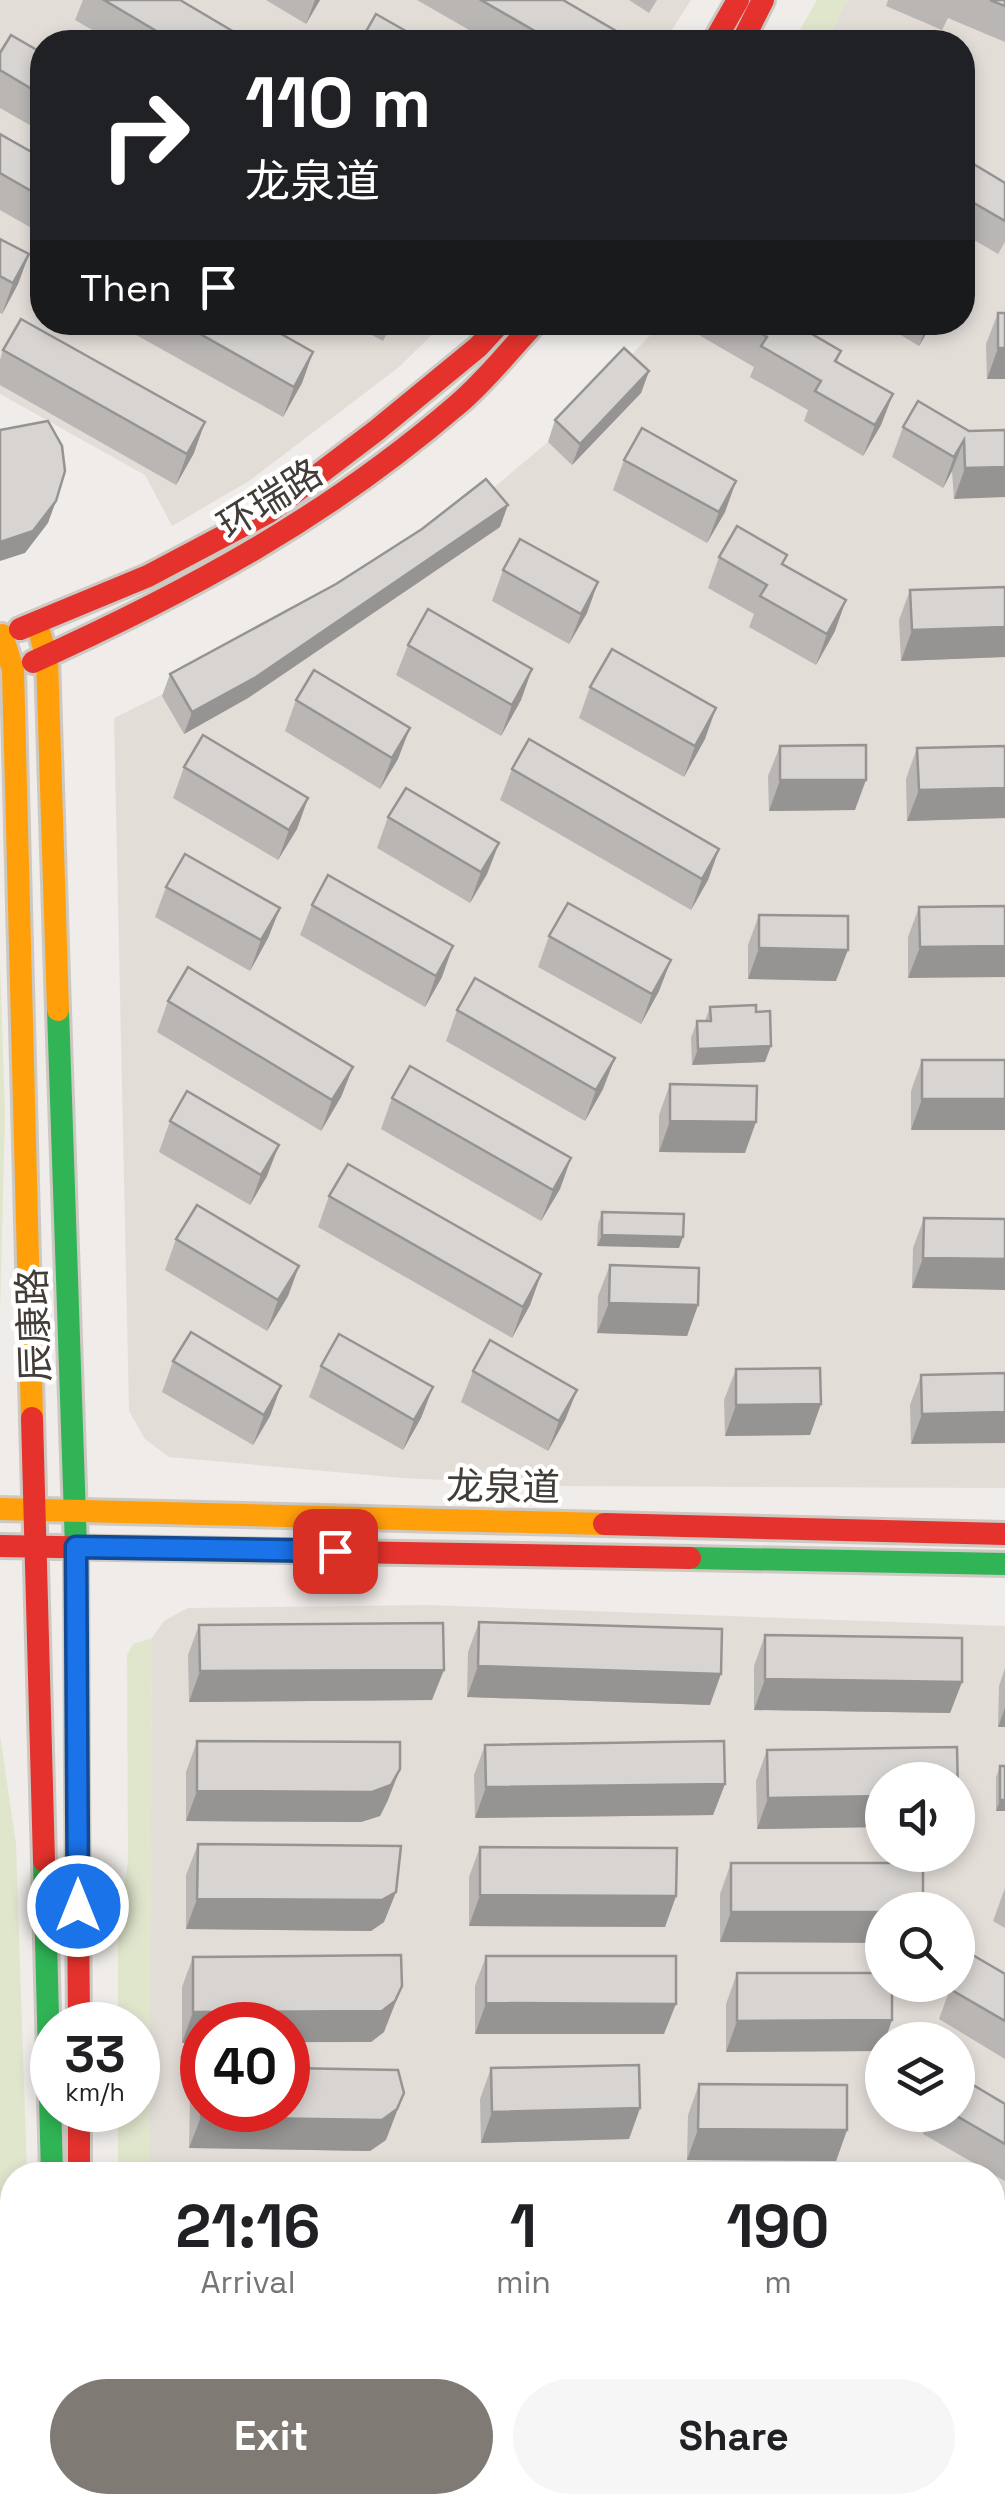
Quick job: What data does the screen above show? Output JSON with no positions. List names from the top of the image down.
{
  "streets": {
    "street": ["环瑞路", "辰康路", "龙泉道"]
  },
  "crossings": [
    ["环瑞路", "辰康路"],
    ["辰康路", "龙泉道"]
  ],
  "page": {
    "turn": ["110 m", "龙泉道"],
    "then": "Then",
    "speed": "33 km/h",
    "limit": "40",
    "eta": [
      "21:16",
      "Arrival",
      "1",
      "min",
      "190",
      "m"
    ],
    "buttons": ["Exit", "Share"]
  }
}
